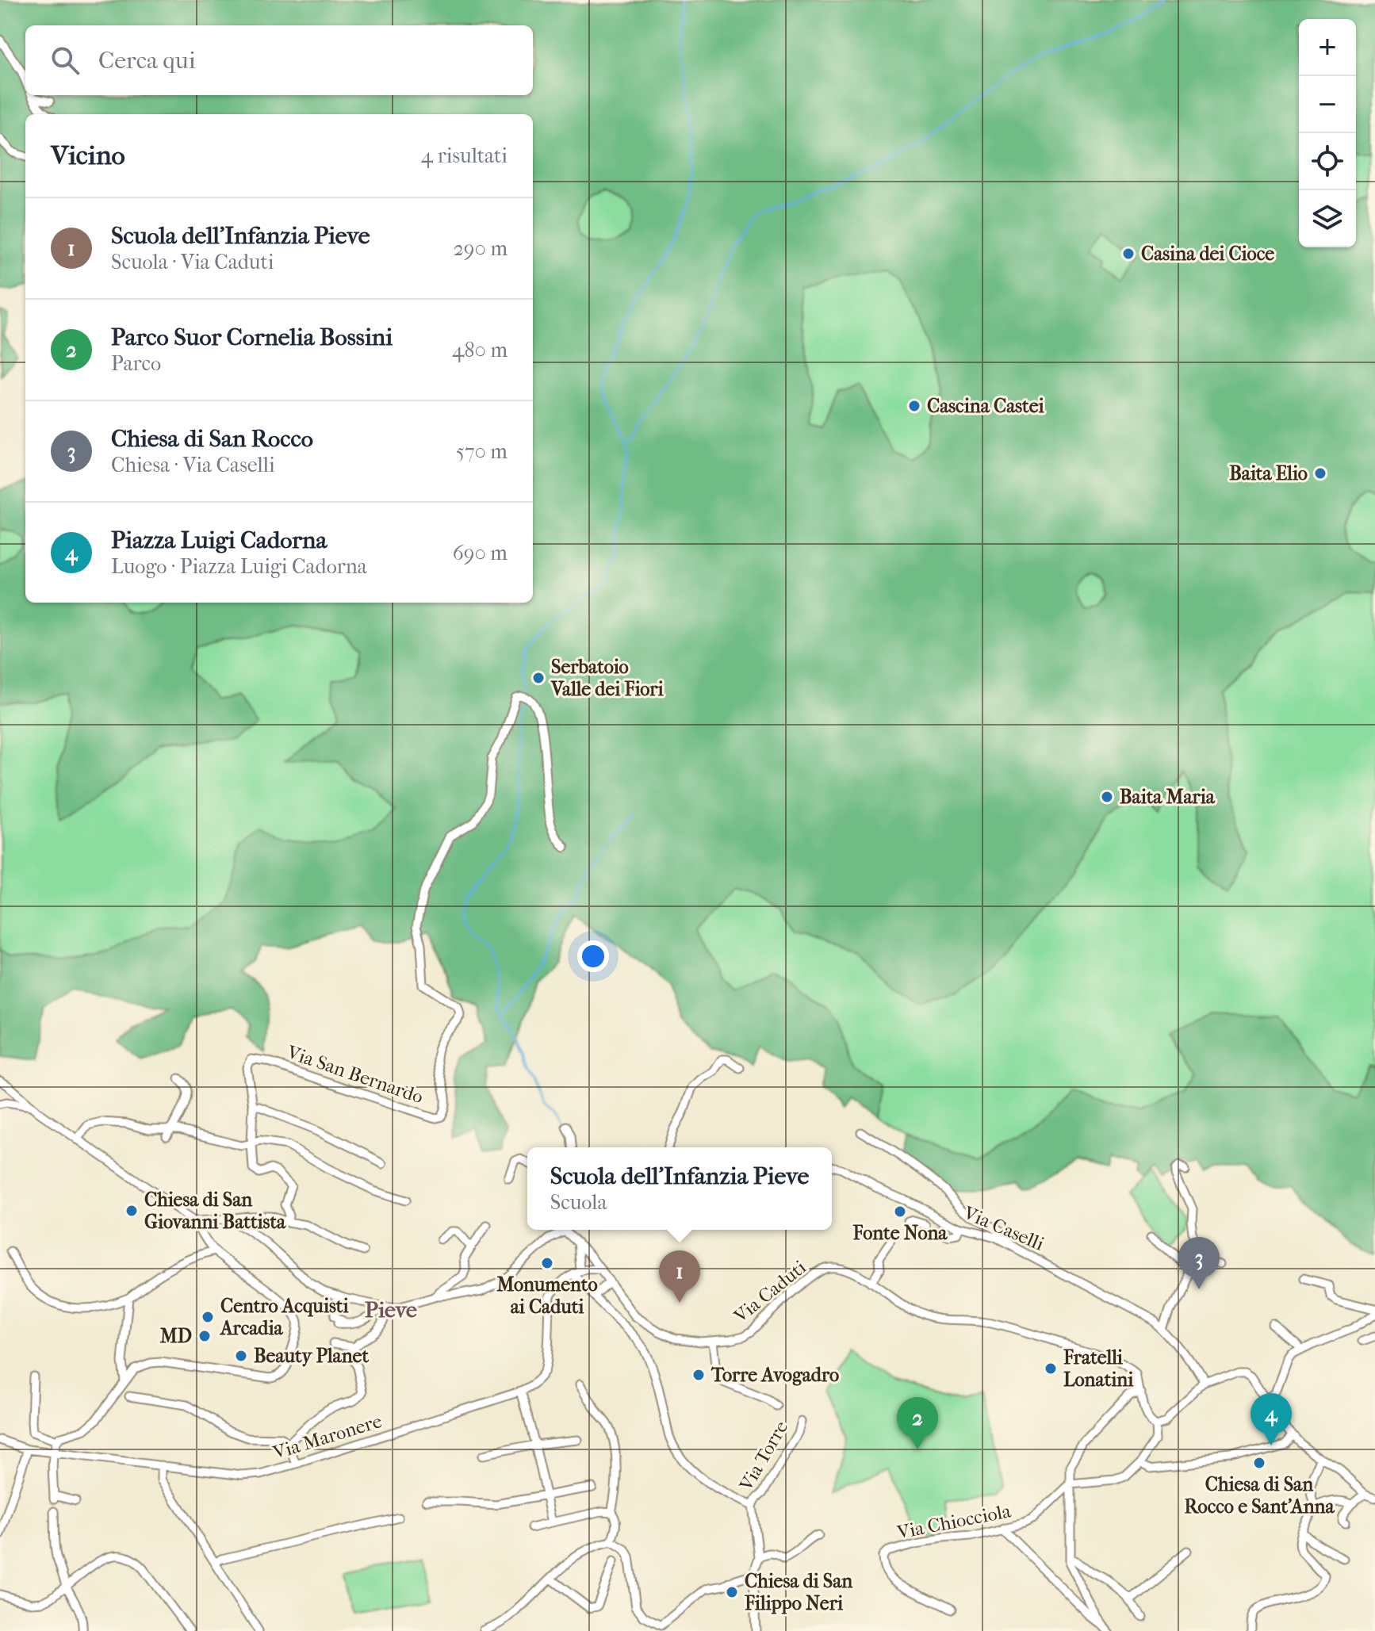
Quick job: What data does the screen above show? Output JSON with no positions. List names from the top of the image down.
{
  "streets": {
    "street": [
      "Via San Bernardo",
      "Via Caselli",
      "Via Caduti",
      "Via Maronere",
      "Via Torre",
      "Via Chiocciola"
    ]
  },
  "crossings": [
    ["Via Caduti", "Via Torre"]
  ],
  "districts": ["Pieve"],
  "places": [
    "Casina dei Cioce",
    "Cascina Castei",
    "Baita Elio",
    "Serbatoio Valle dei Fiori",
    "Baita Maria",
    "Chiesa di San Giovanni Battista",
    "Fonte Nona",
    "Monumento ai Caduti",
    "Centro Acquisti Arcadia",
    "MD",
    "Beauty Planet",
    "Fratelli Lonatini",
    "Torre Avogadro",
    "Chiesa di San Rocco e Sant'Anna",
    "Chiesa di San Filippo Neri"
  ],
  "page": {
    "map_buttons": ["+", "−"],
    "search": "Cerca qui",
    "heading": ["Vicino", "4 risultati"],
    "list": [
      {
        "mark": "1",
        "name": "Scuola dell'Infanzia Pieve",
        "note": "Scuola · Via Caduti",
        "value": "290 m"
      },
      {
        "mark": "2",
        "name": "Parco Suor Cornelia Bossini",
        "note": "Parco",
        "value": "480 m"
      },
      {
        "mark": "3",
        "name": "Chiesa di San Rocco",
        "note": "Chiesa · Via Caselli",
        "value": "570 m"
      },
      {
        "mark": "4",
        "name": "Piazza Luigi Cadorna",
        "note": "Luogo · Piazza Luigi Cadorna",
        "value": "690 m"
      }
    ],
    "popup": ["Scuola dell'Infanzia Pieve", "Scuola"],
    "pins": [
      "3",
      "1",
      "4",
      "2"
    ]
  }
}
